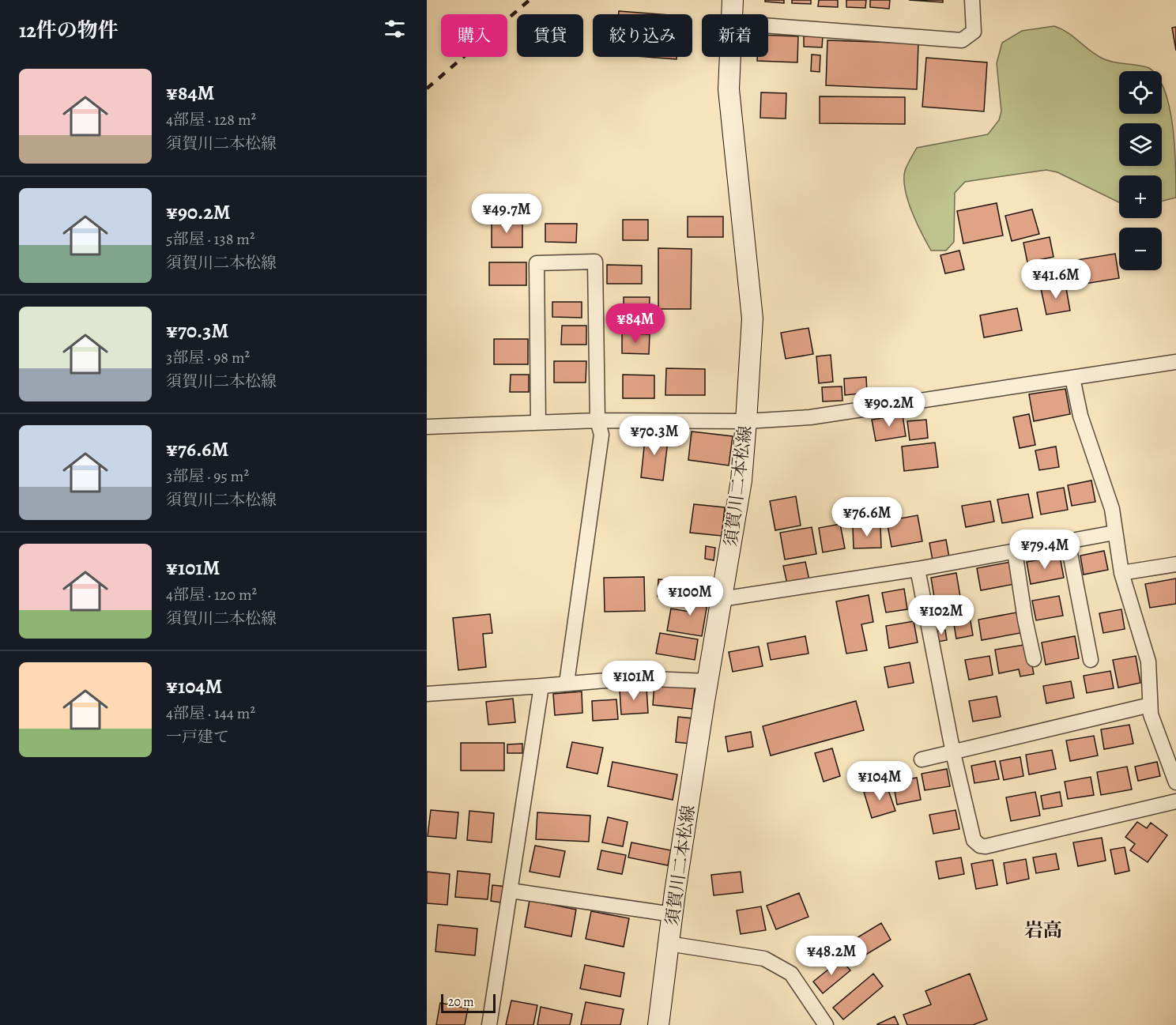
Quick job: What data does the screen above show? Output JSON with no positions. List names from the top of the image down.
{
  "streets": {
    "main road": ["須賀川二本松線"]
  },
  "districts": ["岩高"],
  "scale_bar": "20 m",
  "page": {
    "heading": "12件の物件",
    "chip": [
      "購入",
      "賃貸",
      "絞り込み",
      "新着"
    ],
    "list": [
      {
        "name": "¥84M",
        "note": "4部屋 · 128 m² · 須賀川二本松線"
      },
      {
        "name": "¥90.2M",
        "note": "5部屋 · 138 m² · 須賀川二本松線"
      },
      {
        "name": "¥70.3M",
        "note": "3部屋 · 98 m² · 須賀川二本松線"
      },
      {
        "name": "¥76.6M",
        "note": "3部屋 · 95 m² · 須賀川二本松線"
      },
      {
        "name": "¥101M",
        "note": "4部屋 · 120 m² · 須賀川二本松線"
      },
      {
        "name": "¥104M",
        "note": "4部屋 · 144 m² · 一戸建て"
      }
    ],
    "map_buttons": ["+", "−"],
    "price": [
      "¥49.7M",
      "¥41.6M",
      "¥84M",
      "¥90.2M",
      "¥70.3M",
      "¥76.6M",
      "¥79.4M",
      "¥100M",
      "¥102M",
      "¥101M",
      "¥104M",
      "¥48.2M"
    ],
    "scale": "20 m"
  }
}
